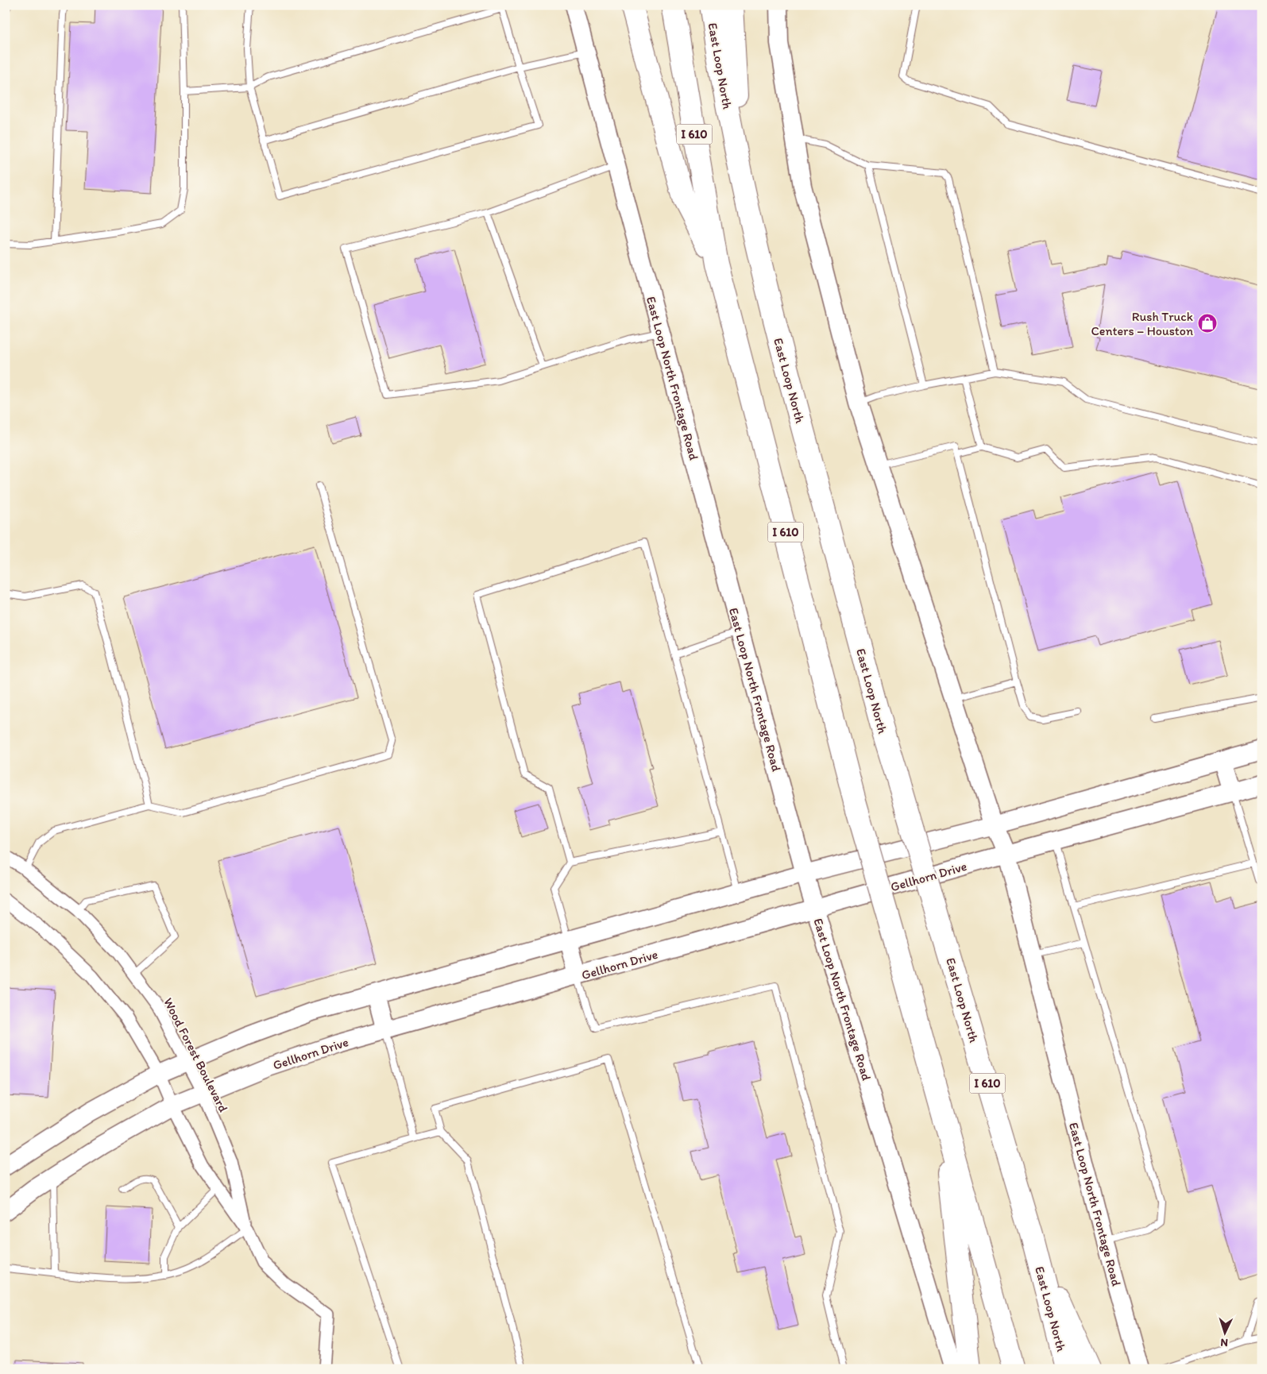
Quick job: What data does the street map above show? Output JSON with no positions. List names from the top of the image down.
{
  "streets": {
    "highway": ["East Loop North", "I 610"],
    "main road": ["East Loop North Frontage Road", "Gellhorn Drive"],
    "street": ["Wood Forest Boulevard"]
  },
  "crossings": [
    ["East Loop North Frontage Road", "Gellhorn Drive"],
    ["Gellhorn Drive", "Wood Forest Boulevard"]
  ],
  "places": {
    "shop": ["Rush Truck Centers – Houston"]
  },
  "north": "bottom"
}
